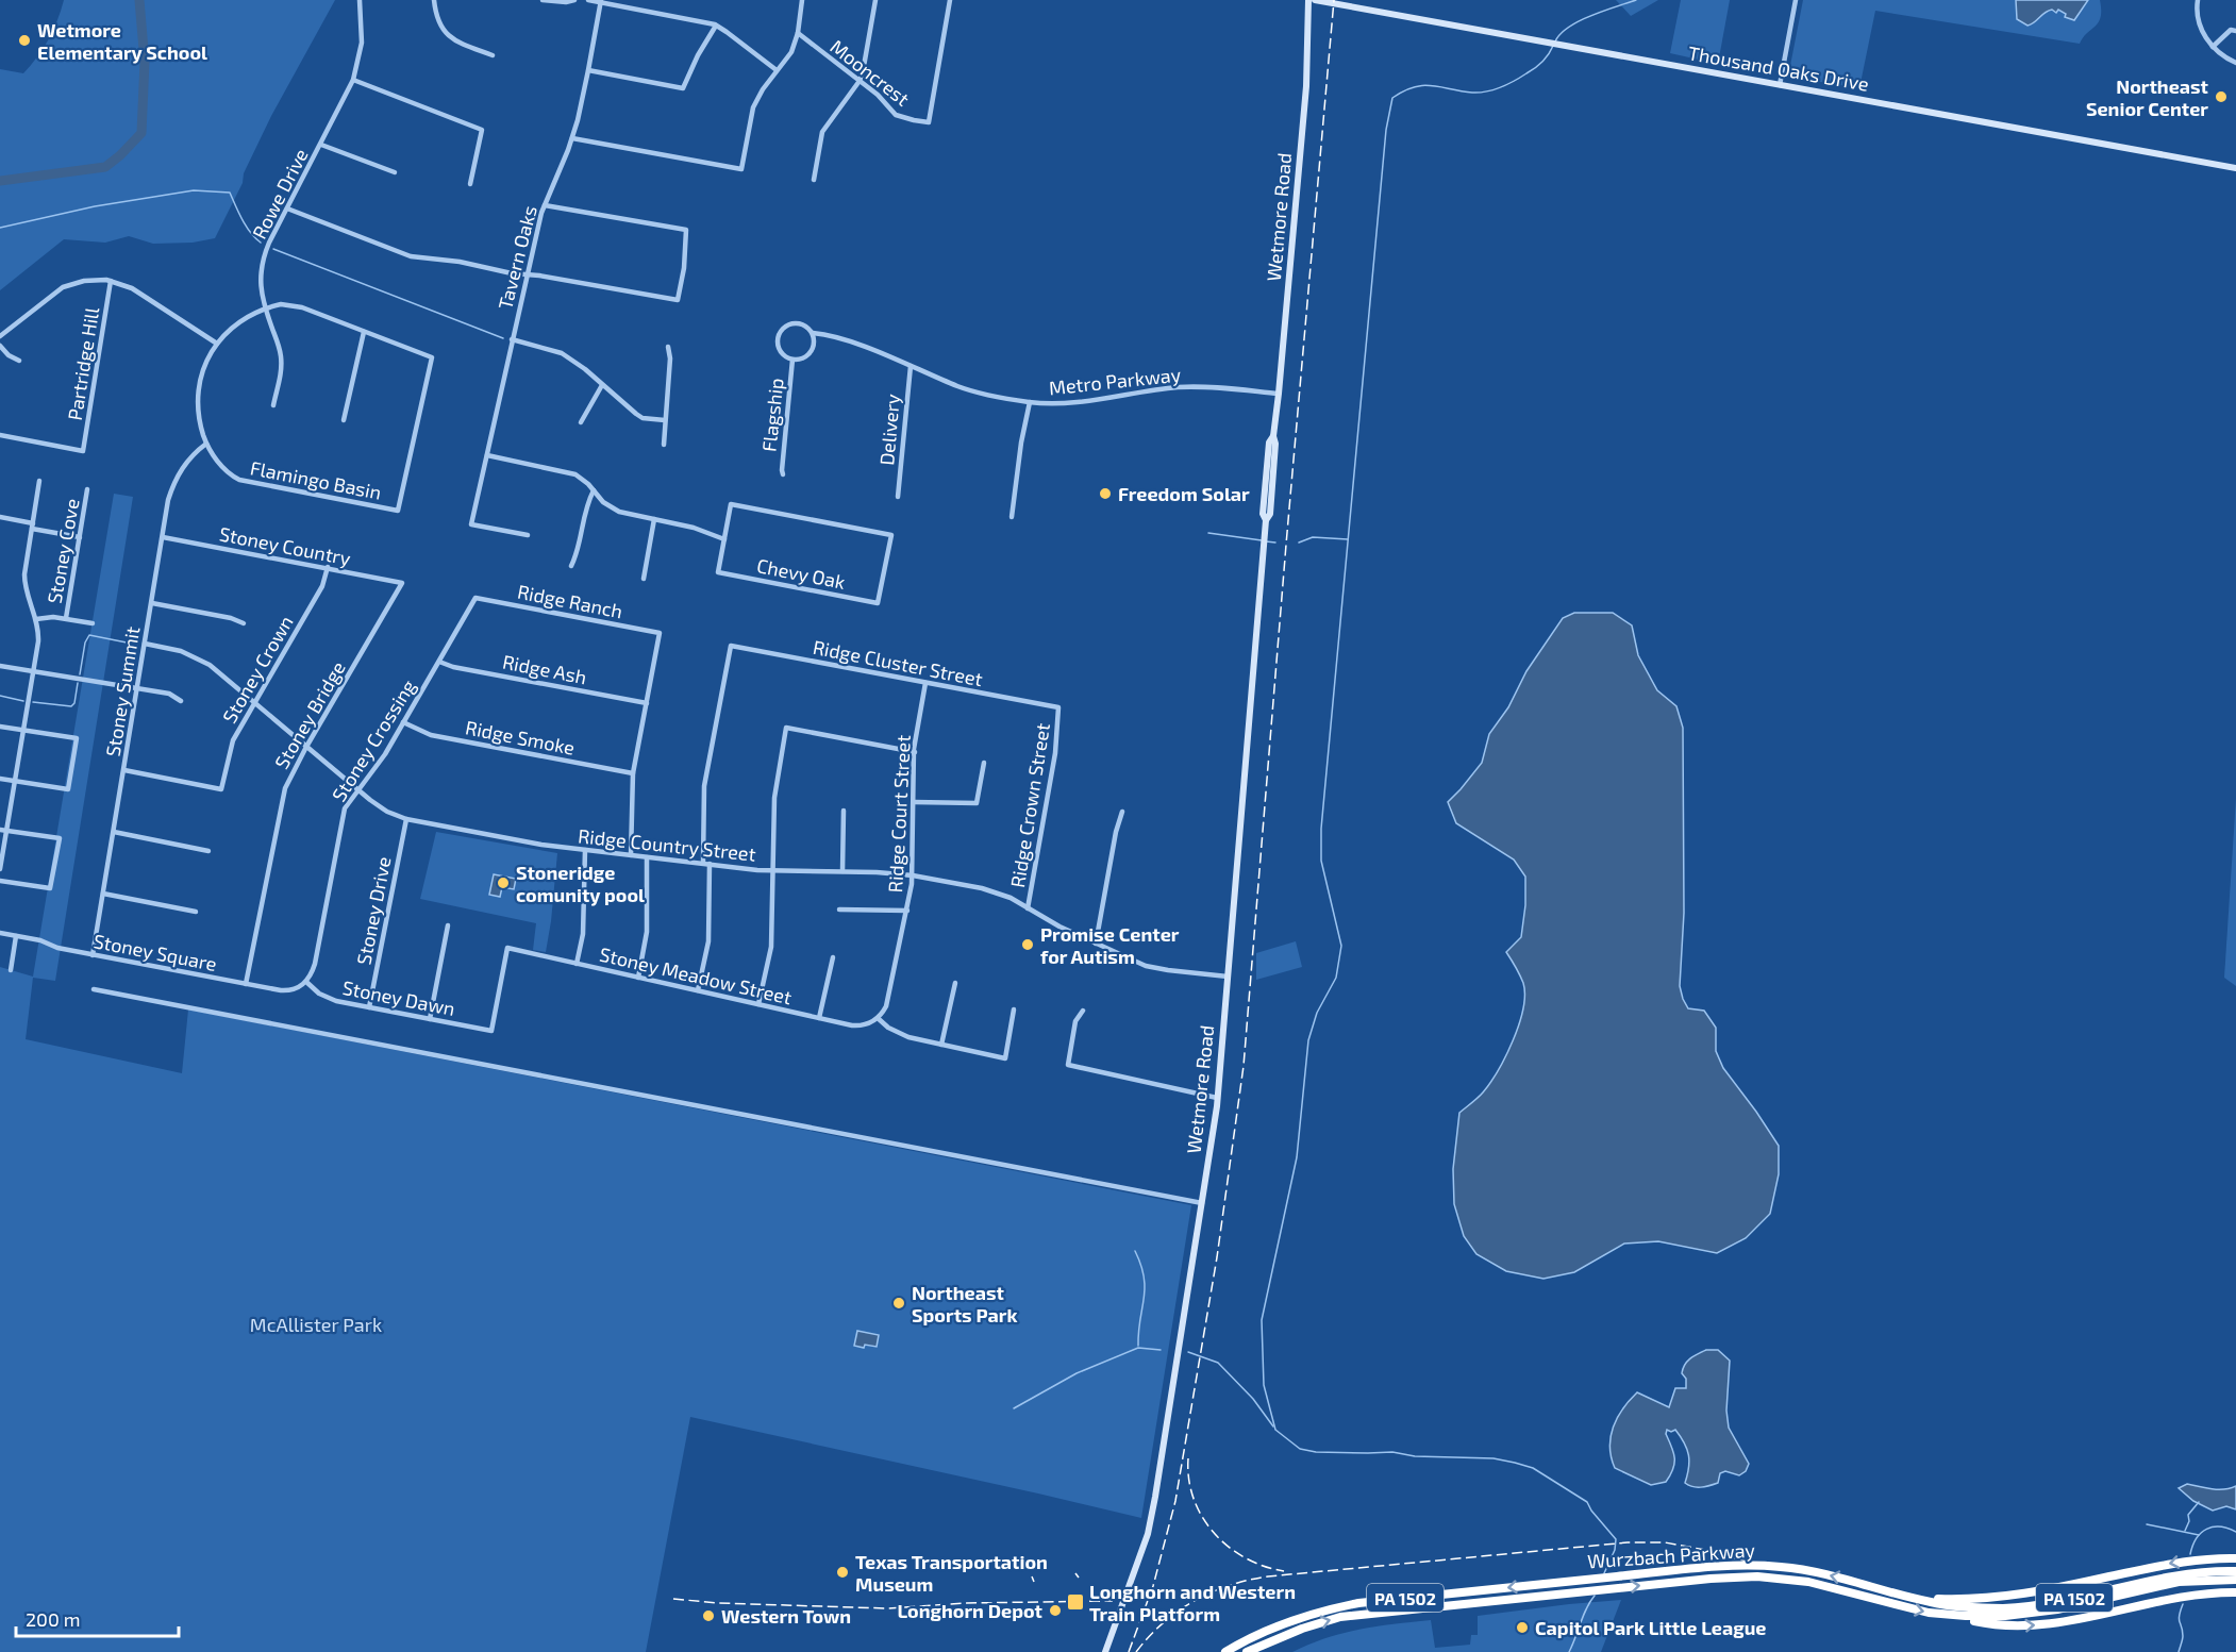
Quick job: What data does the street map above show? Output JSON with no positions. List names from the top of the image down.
{
  "streets": {
    "highway": ["Wurzbach Parkway", "PA 1502"],
    "main road": ["Thousand Oaks Drive", "Wetmore Road"],
    "street": [
      "Mooncrest",
      "Rowe Drive",
      "Tavern Oaks",
      "Partridge Hill",
      "Metro Parkway",
      "Flagship",
      "Delivery",
      "Flamingo Basin",
      "Stoney Country",
      "Stoney Cove",
      "Chevy Oak",
      "Ridge Ranch",
      "Ridge Cluster Street",
      "Stoney Crown",
      "Ridge Ash",
      "Stoney Summit",
      "Stoney Bridge",
      "Ridge Smoke",
      "Stoney Crossing",
      "Ridge Crown Street",
      "Ridge Court Street",
      "Ridge Country Street",
      "Stoney Drive",
      "Stoney Square",
      "Stoney Meadow Street",
      "Stoney Dawn"
    ]
  },
  "crossings": [
    ["Rowe Drive", "Flamingo Basin"],
    ["Rowe Drive", "Stoney Summit"],
    ["Wetmore Road", "Metro Parkway"],
    ["Wetmore Road", "Ridge Country Street"],
    ["Metro Parkway", "Flagship"],
    ["Metro Parkway", "Delivery"],
    ["Flamingo Basin", "Stoney Summit"],
    ["Stoney Country", "Stoney Crown"],
    ["Stoney Country", "Stoney Summit"],
    ["Stoney Country", "Stoney Bridge"],
    ["Ridge Ranch", "Ridge Ash"],
    ["Ridge Ranch", "Stoney Crossing"],
    ["Ridge Cluster Street", "Ridge Crown Street"],
    ["Ridge Cluster Street", "Ridge Court Street"],
    ["Ridge Cluster Street", "Ridge Country Street"],
    ["Stoney Crown", "Stoney Summit"],
    ["Stoney Crown", "Ridge Country Street"],
    ["Ridge Ash", "Stoney Crossing"],
    ["Stoney Summit", "Ridge Country Street"],
    ["Stoney Summit", "Stoney Square"],
    ["Stoney Bridge", "Ridge Country Street"],
    ["Stoney Bridge", "Stoney Square"],
    ["Ridge Smoke", "Stoney Crossing"],
    ["Stoney Crossing", "Ridge Country Street"],
    ["Stoney Crossing", "Stoney Square"],
    ["Stoney Crossing", "Stoney Dawn"],
    ["Ridge Crown Street", "Ridge Country Street"],
    ["Ridge Court Street", "Ridge Country Street"],
    ["Ridge Court Street", "Stoney Meadow Street"],
    ["Ridge Country Street", "Stoney Drive"],
    ["Stoney Drive", "Stoney Dawn"],
    ["Stoney Square", "Stoney Dawn"],
    ["Stoney Meadow Street", "Stoney Dawn"]
  ],
  "parks": ["McAllister Park"],
  "places": {
    "other": [
      "Wetmore Elementary School",
      "Northeast Senior Center",
      "Freedom Solar",
      "Stoneridge comunity pool",
      "Promise Center for Autism",
      "Northeast Sports Park",
      "Texas Transportation Museum",
      "Longhorn Depot",
      "Western Town",
      "Capitol Park Little League"
    ],
    "transit": ["Longhorn and Western Train Platform"]
  },
  "scale_bar": "200 m"
}
